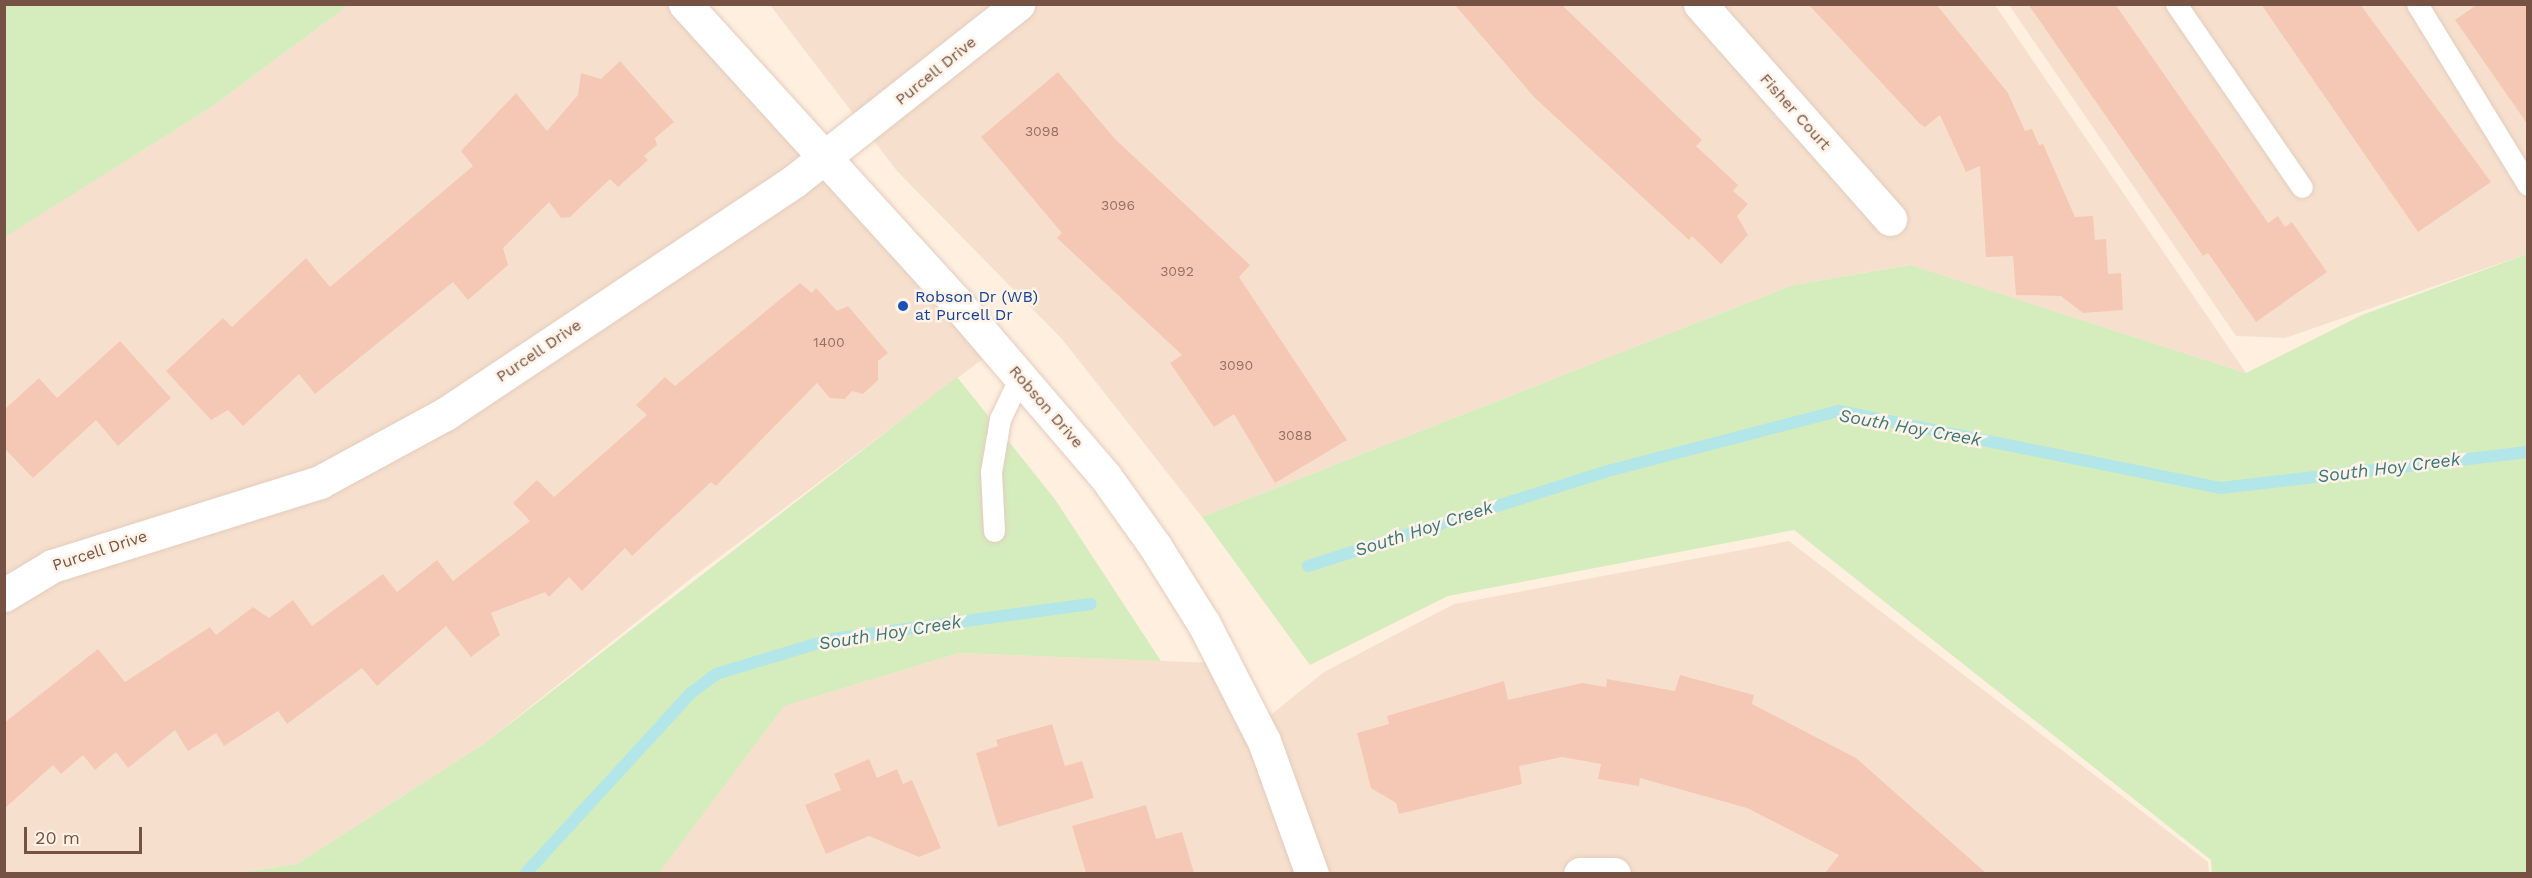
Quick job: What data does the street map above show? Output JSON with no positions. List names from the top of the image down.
{
  "streets": {
    "street": ["Purcell Drive", "Fisher Court", "Robson Drive"]
  },
  "crossings": [
    ["Purcell Drive", "Robson Drive"]
  ],
  "water": ["South Hoy Creek"],
  "places": ["Robson Dr (WB) at Purcell Dr"],
  "house_numbers": [
    "3098",
    "3096",
    "3092",
    "1400",
    "3090",
    "3088"
  ],
  "scale_bar": "20 m"
}
